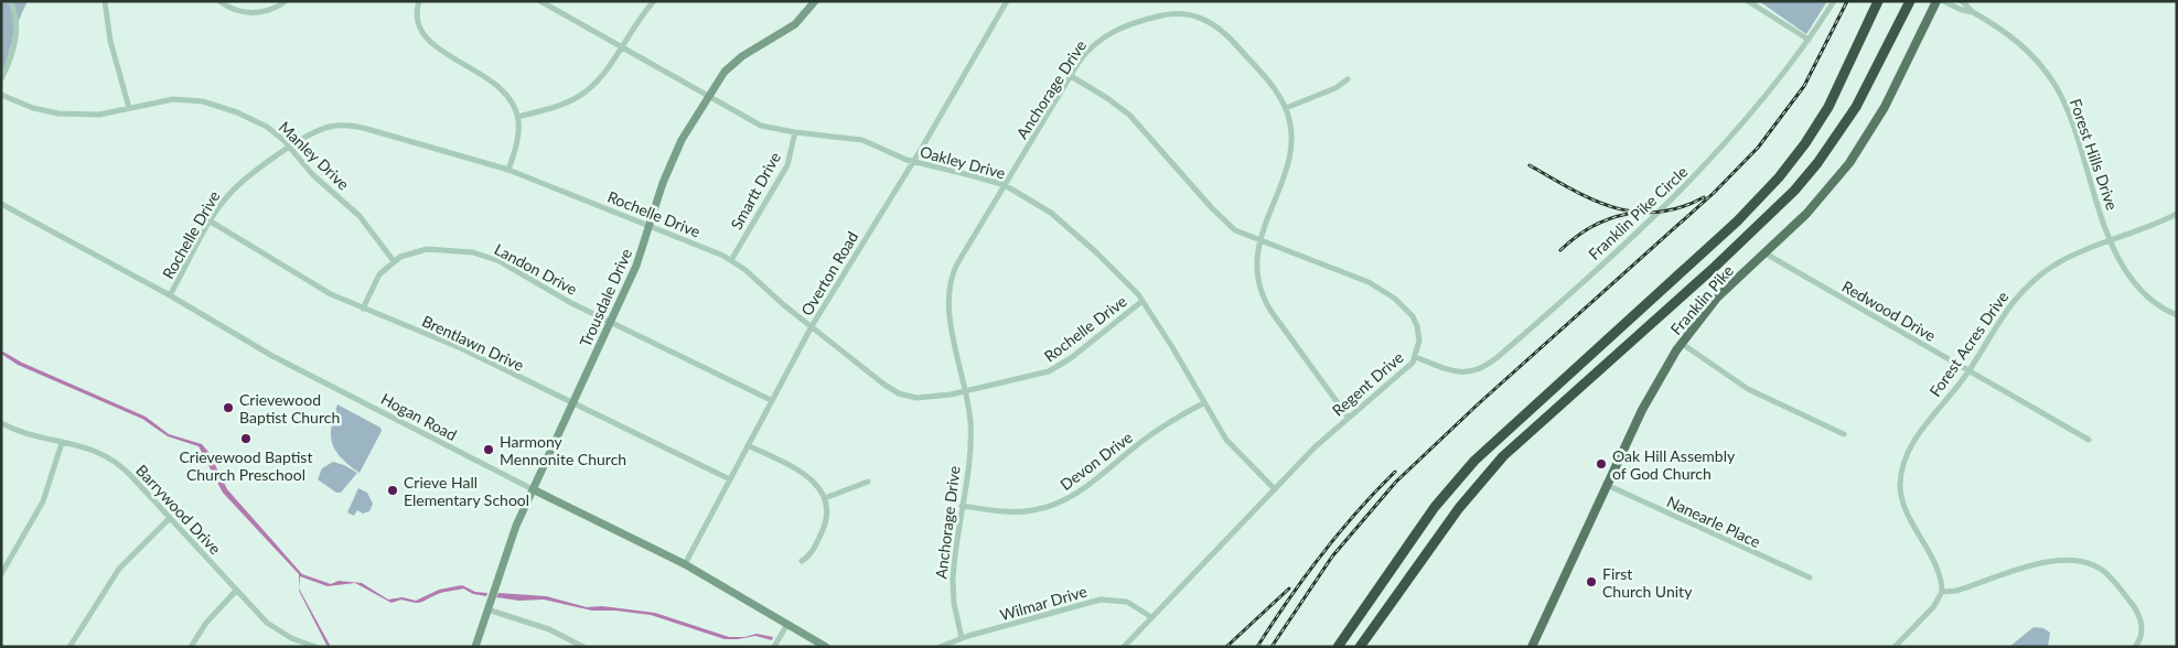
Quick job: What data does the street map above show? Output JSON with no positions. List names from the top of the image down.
{
  "streets": {
    "main road": ["Franklin Pike"],
    "street": [
      "Anchorage Drive",
      "Forest Hills Drive",
      "Manley Drive",
      "Oakley Drive",
      "Smartt Drive",
      "Franklin Pike Circle",
      "Rochelle Drive",
      "Landon Drive",
      "Overton Road",
      "Trousdale Drive",
      "Redwood Drive",
      "Brentlawn Drive",
      "Forest Acres Drive",
      "Regent Drive",
      "Hogan Road",
      "Devon Drive",
      "Barrywood Drive",
      "Nanearle Place",
      "Wilmar Drive"
    ]
  },
  "crossings": [
    ["Anchorage Drive", "Oakley Drive"],
    ["Anchorage Drive", "Rochelle Drive"],
    ["Anchorage Drive", "Regent Drive"],
    ["Anchorage Drive", "Devon Drive"],
    ["Anchorage Drive", "Wilmar Drive"],
    ["Forest Hills Drive", "Forest Acres Drive"],
    ["Manley Drive", "Rochelle Drive"],
    ["Manley Drive", "Landon Drive"],
    ["Oakley Drive", "Smartt Drive"],
    ["Oakley Drive", "Rochelle Drive"],
    ["Oakley Drive", "Overton Road"],
    ["Oakley Drive", "Trousdale Drive"],
    ["Oakley Drive", "Regent Drive"],
    ["Oakley Drive", "Devon Drive"],
    ["Smartt Drive", "Rochelle Drive"],
    ["Franklin Pike Circle", "Regent Drive"],
    ["Rochelle Drive", "Overton Road"],
    ["Rochelle Drive", "Trousdale Drive"],
    ["Rochelle Drive", "Brentlawn Drive"],
    ["Rochelle Drive", "Hogan Road"],
    ["Landon Drive", "Overton Road"],
    ["Landon Drive", "Trousdale Drive"],
    ["Landon Drive", "Brentlawn Drive"],
    ["Overton Road", "Brentlawn Drive"],
    ["Overton Road", "Hogan Road"],
    ["Trousdale Drive", "Brentlawn Drive"],
    ["Trousdale Drive", "Hogan Road"],
    ["Franklin Pike", "Redwood Drive"],
    ["Franklin Pike", "Nanearle Place"],
    ["Redwood Drive", "Forest Acres Drive"],
    ["Regent Drive", "Wilmar Drive"]
  ],
  "places": [
    "Crievewood Baptist Church",
    "Crievewood Baptist Church Preschool",
    "Harmony Mennonite Church",
    "Oak Hill Assembly of God Church",
    "Crieve Hall Elementary School",
    "First Church Unity"
  ]
}
